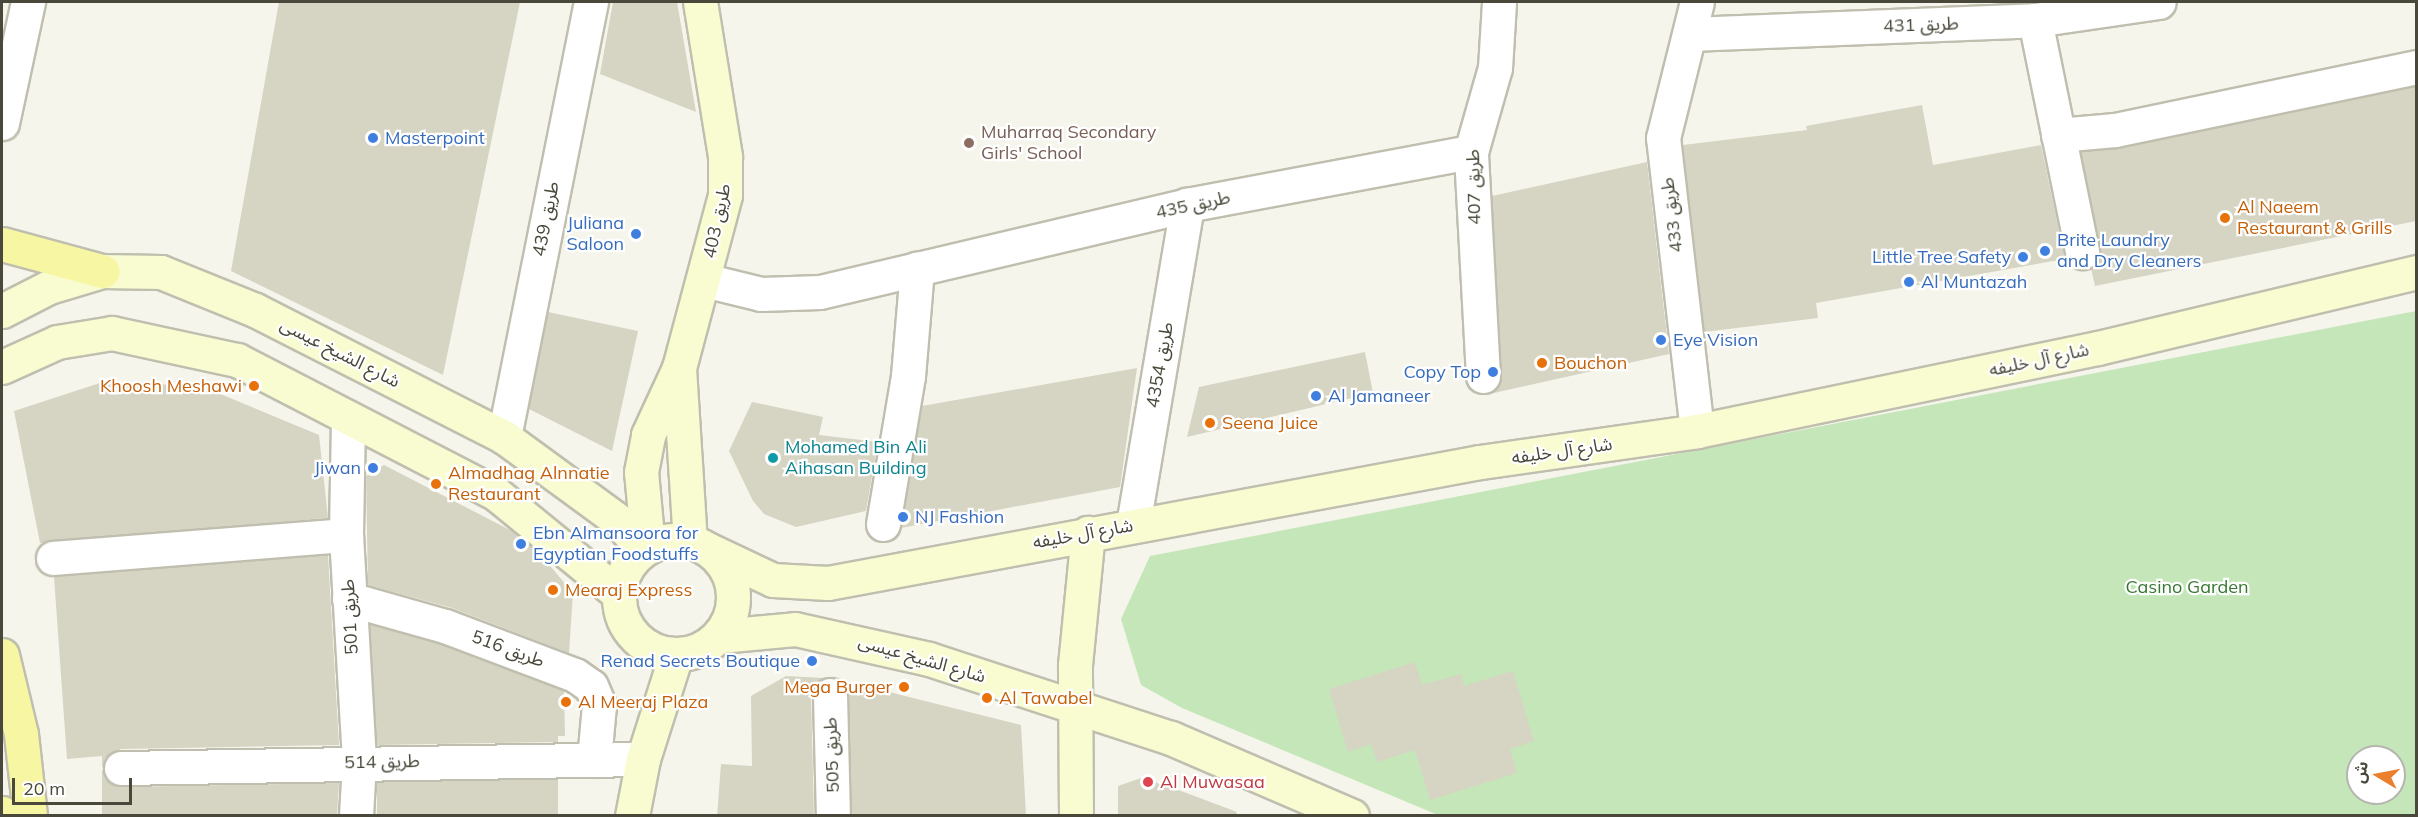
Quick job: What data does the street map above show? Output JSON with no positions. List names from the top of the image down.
{
  "streets": {
    "street": [
      "طريق 431",
      "طريق 407",
      "طريق 435",
      "طريق 433",
      "طريق 439",
      "طريق 403",
      "شارع الشيخ عيسى",
      "شارع آل خليفه",
      "طريق 4354",
      "طريق 501",
      "طريق 516",
      "طريق 505",
      "طريق 514"
    ]
  },
  "crossings": [
    ["طريق 431", "طريق 433"],
    ["طريق 407", "طريق 435"],
    ["طريق 435", "طريق 403"],
    ["طريق 435", "طريق 4354"],
    ["طريق 433", "شارع آل خليفه"],
    ["طريق 439", "شارع الشيخ عيسى"],
    ["طريق 403", "شارع الشيخ عيسى"],
    ["طريق 403", "شارع آل خليفه"],
    ["شارع الشيخ عيسى", "شارع آل خليفه"],
    ["شارع آل خليفه", "طريق 4354"],
    ["طريق 501", "طريق 516"],
    ["طريق 501", "طريق 514"],
    ["طريق 516", "طريق 514"]
  ],
  "parks": ["Casino Garden"],
  "places": [
    "Masterpoint",
    "Muharraq Secondary Girls' School",
    "Al Naeem Restaurant & Grills",
    "Juliana Saloon",
    "Brite Laundry and Dry Cleaners",
    "Little Tree Safety",
    "Al Muntazah",
    "Eye Vision",
    "Bouchon",
    "Copy Top",
    "Khoosh Meshawi",
    "Al Jamaneer",
    "Seena Juice",
    "Mohamed Bin Ali Aihasan Building",
    "Jiwan",
    "Almadhag Alnnatie Restaurant",
    "NJ Fashion",
    "Ebn Almansoora for Egyptian Foodstuffs",
    "Mearaj Express",
    "Renad Secrets Boutique",
    "Mega Burger",
    "Al Tawabel",
    "Al Meeraj Plaza",
    "Al Muwasaa"
  ],
  "scale_bar": "20 m",
  "north": "left"
}
